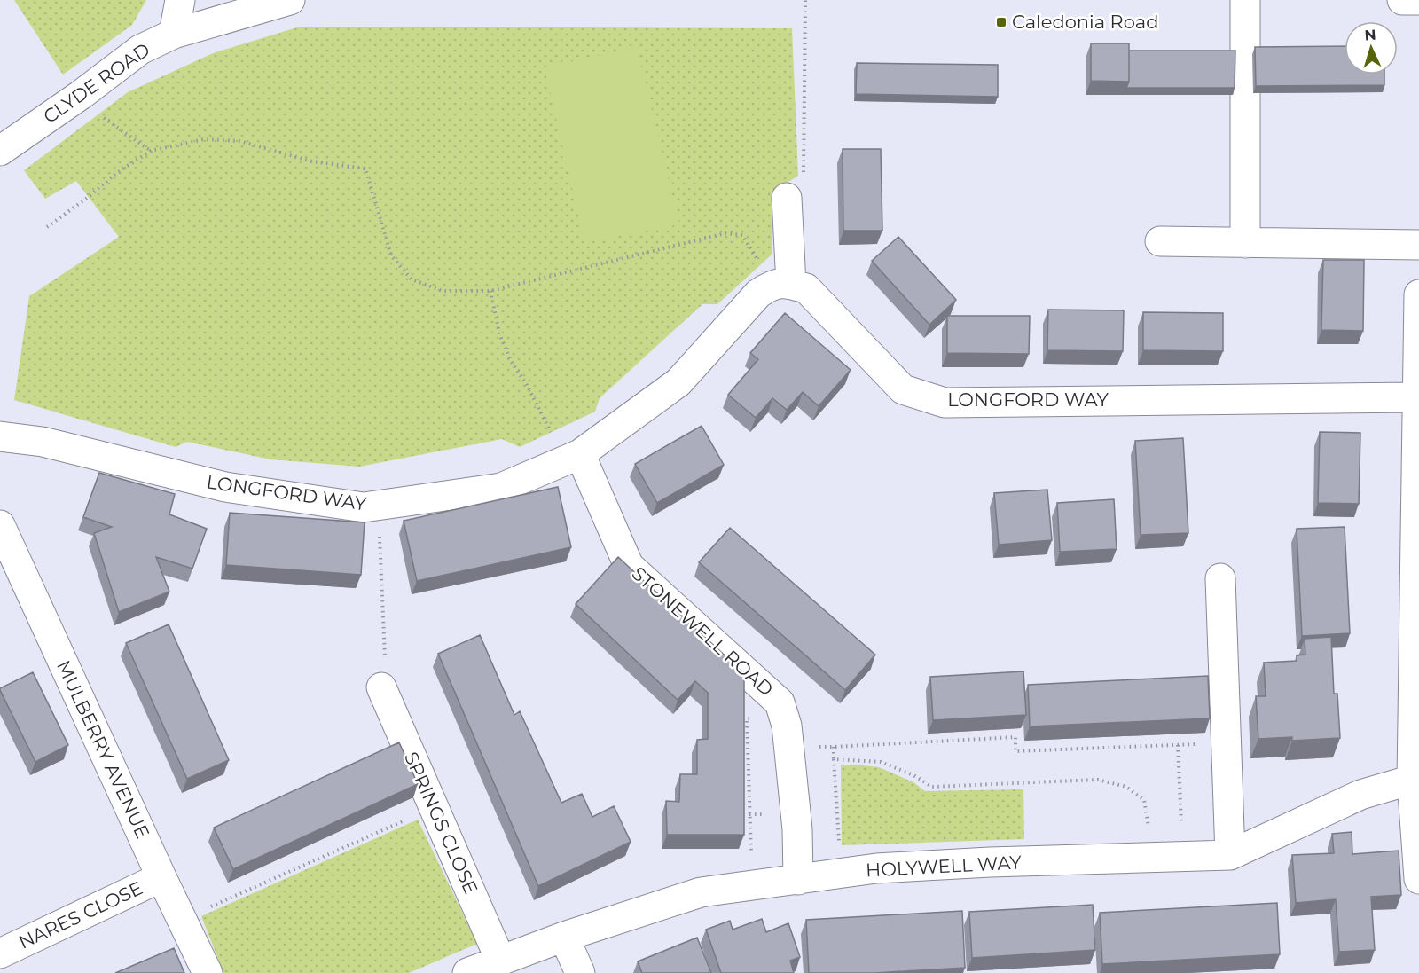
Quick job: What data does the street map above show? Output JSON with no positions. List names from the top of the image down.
{
  "streets": {
    "street": [
      "CLYDE ROAD",
      "LONGFORD WAY",
      "STONEWELL ROAD",
      "MULBERRY AVENUE",
      "SPRINGS CLOSE",
      "HOLYWELL WAY",
      "NARES CLOSE"
    ]
  },
  "crossings": [
    ["LONGFORD WAY", "STONEWELL ROAD"],
    ["STONEWELL ROAD", "HOLYWELL WAY"],
    ["MULBERRY AVENUE", "NARES CLOSE"],
    ["SPRINGS CLOSE", "HOLYWELL WAY"]
  ],
  "places": {
    "transit": ["Caledonia Road"]
  },
  "north": "top"
}
